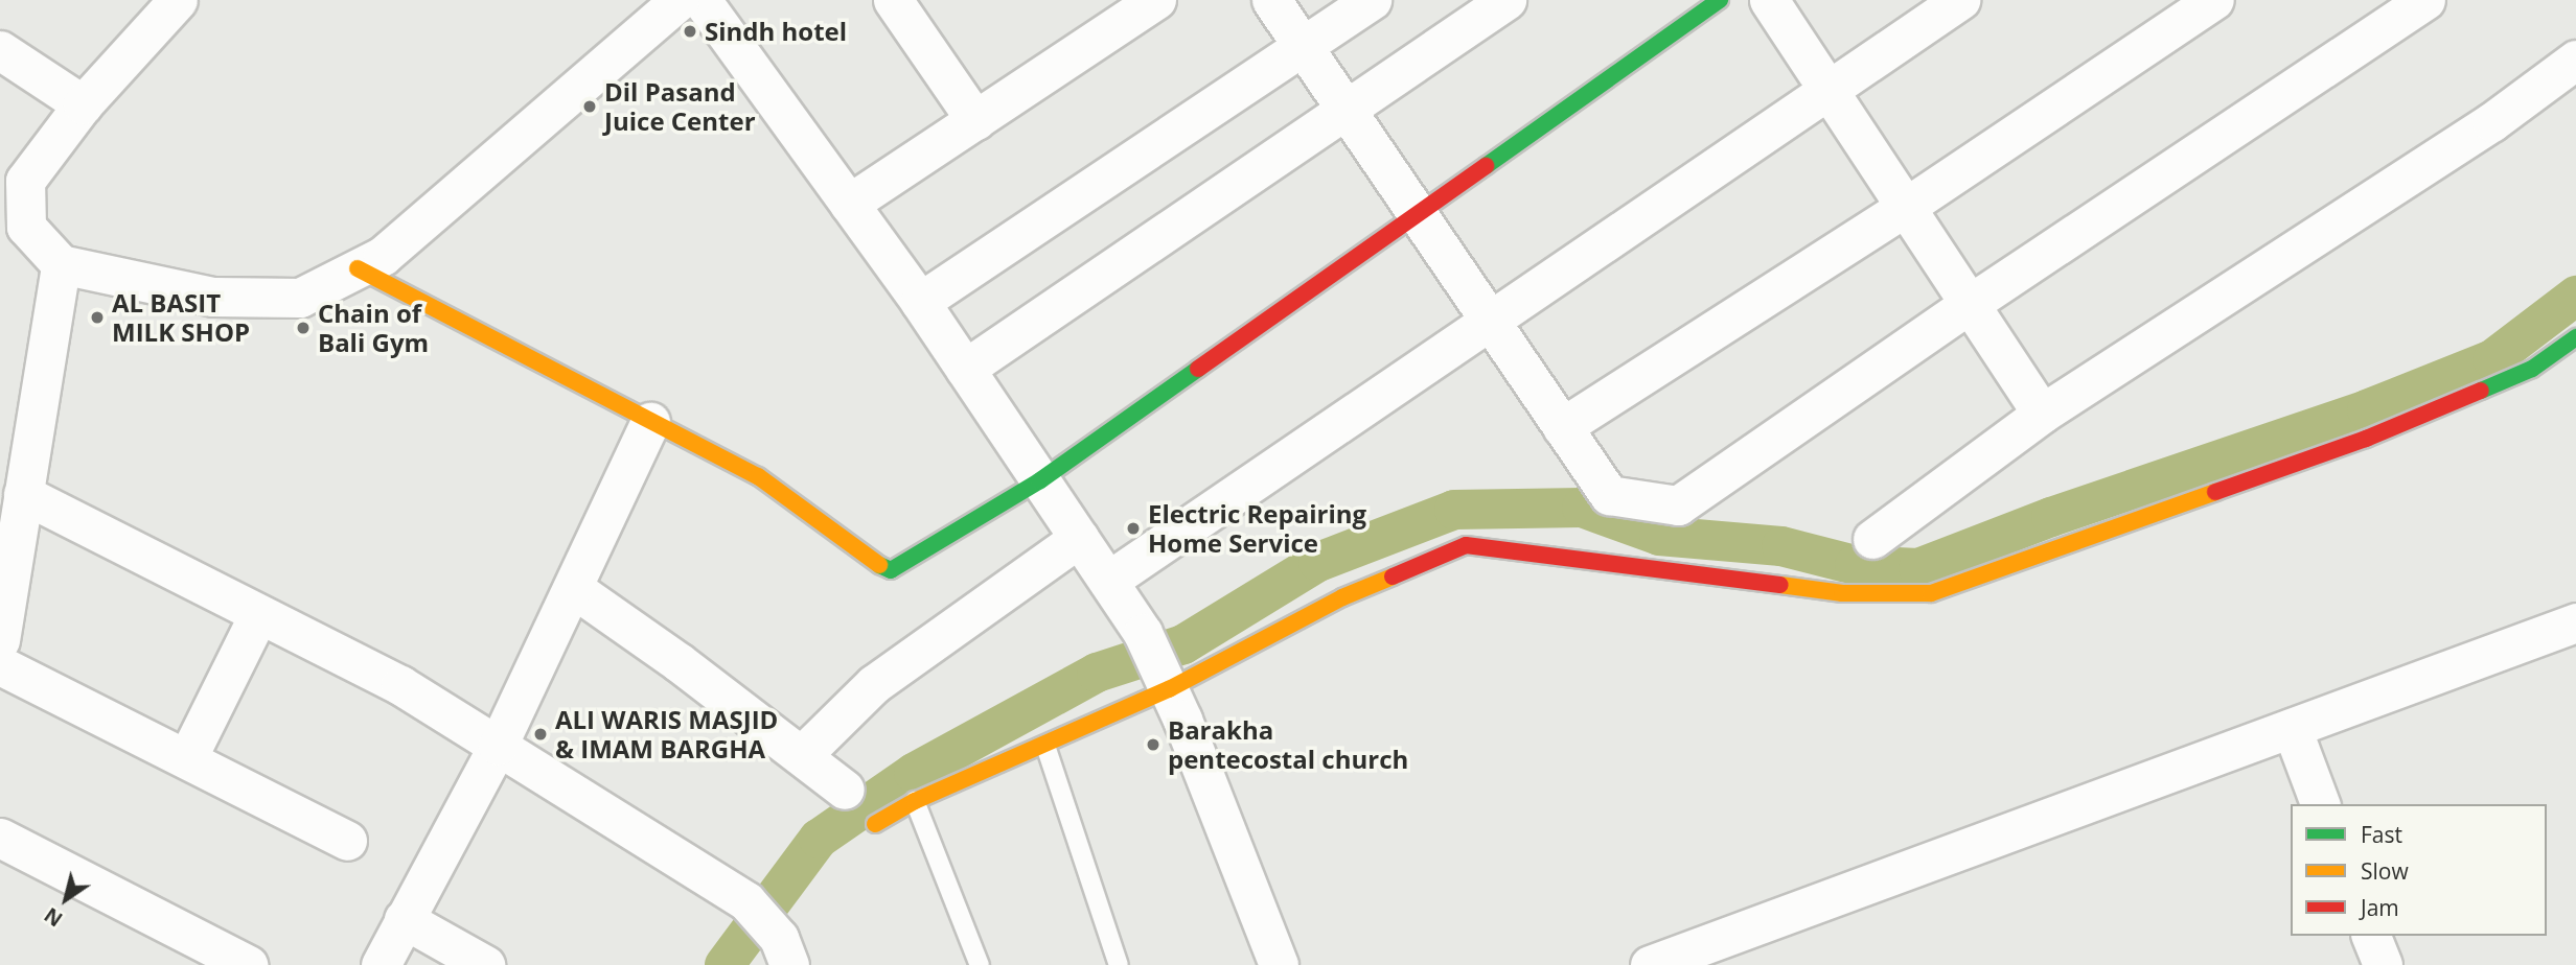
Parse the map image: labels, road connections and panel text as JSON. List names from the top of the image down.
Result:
{
  "places": [
    "Sindh hotel",
    "Dil Pasand Juice Center",
    "AL BASIT MILK SHOP",
    "Chain of Bali Gym",
    "Electric Repairing Home Service",
    "ALI WARIS MASJID & IMAM BARGHA",
    "Barakha pentecostal church"
  ],
  "legend": ["Fast", "Slow", "Jam"],
  "north": "bottom left"
}
